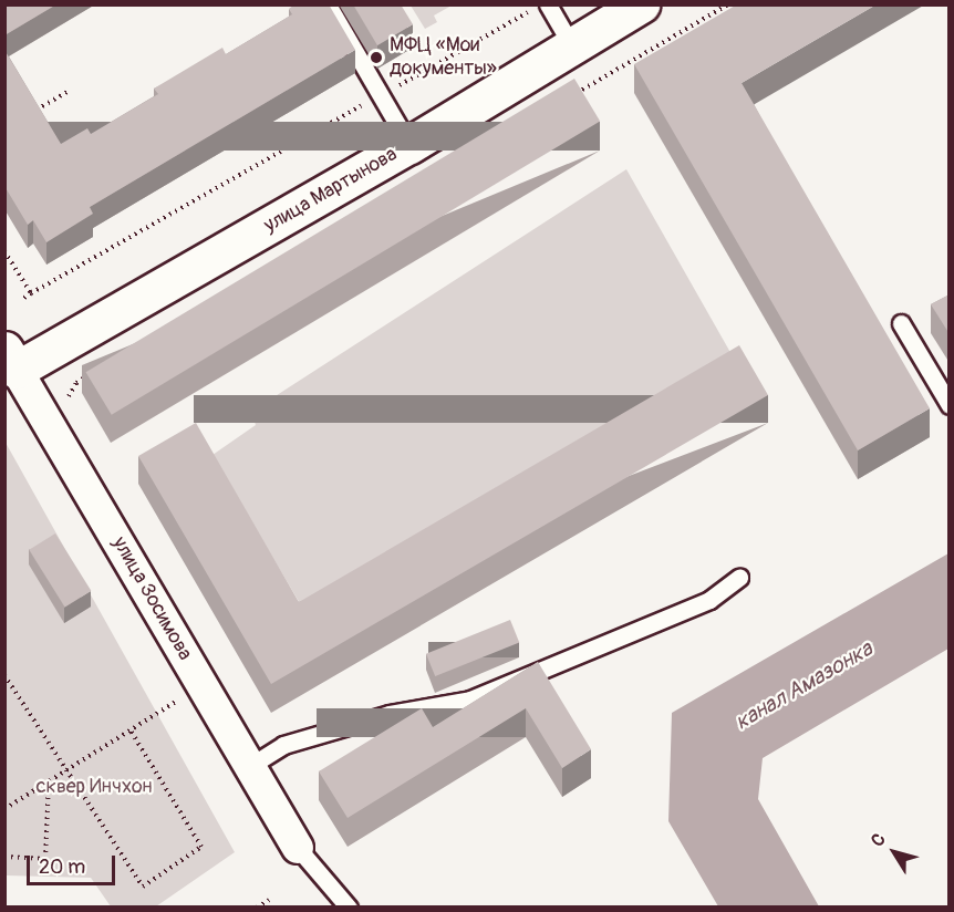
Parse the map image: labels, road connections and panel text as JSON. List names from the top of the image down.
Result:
{
  "streets": {
    "main road": ["улица Мартынова"],
    "street": ["улица Зосимова"]
  },
  "crossings": [
    ["улица Мартынова", "улица Зосимова"]
  ],
  "water": ["канал Амазонка"],
  "parks": ["сквер Инчхон"],
  "places": ["МФЦ «Мои документы»"],
  "scale_bar": "20 m",
  "north": "top left"
}
